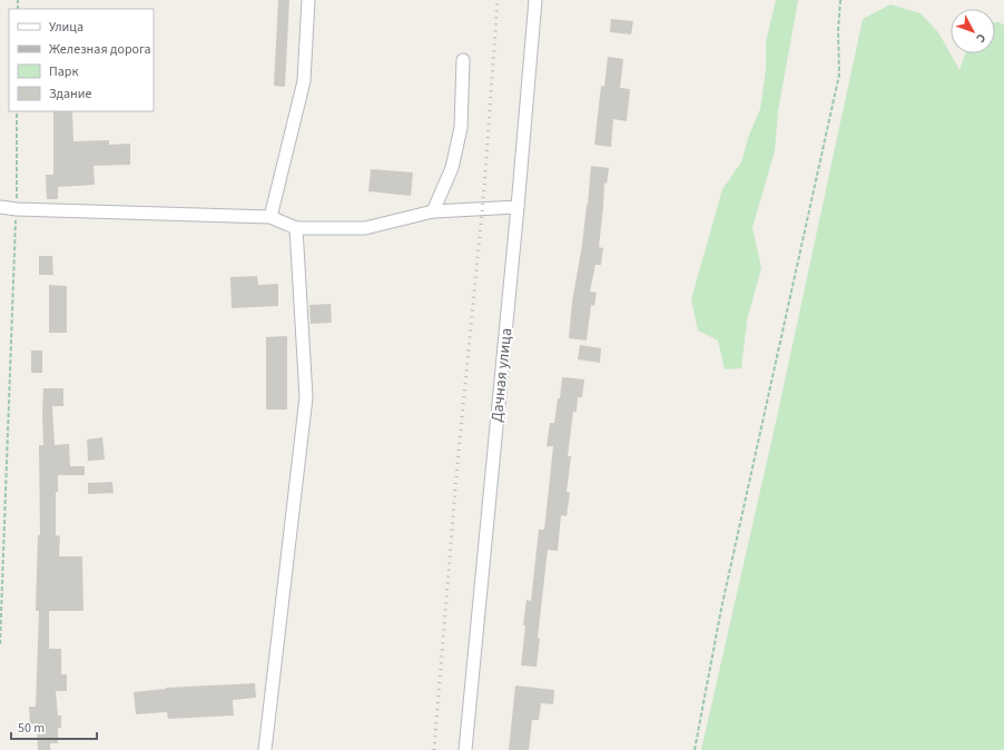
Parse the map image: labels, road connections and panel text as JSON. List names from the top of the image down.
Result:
{
  "streets": {
    "street": ["Дачная улица"]
  },
  "legend": [
    "Улица",
    "Железная дорога",
    "Парк",
    "Здание"
  ],
  "scale_bar": "50 m",
  "north": "bottom right"
}
